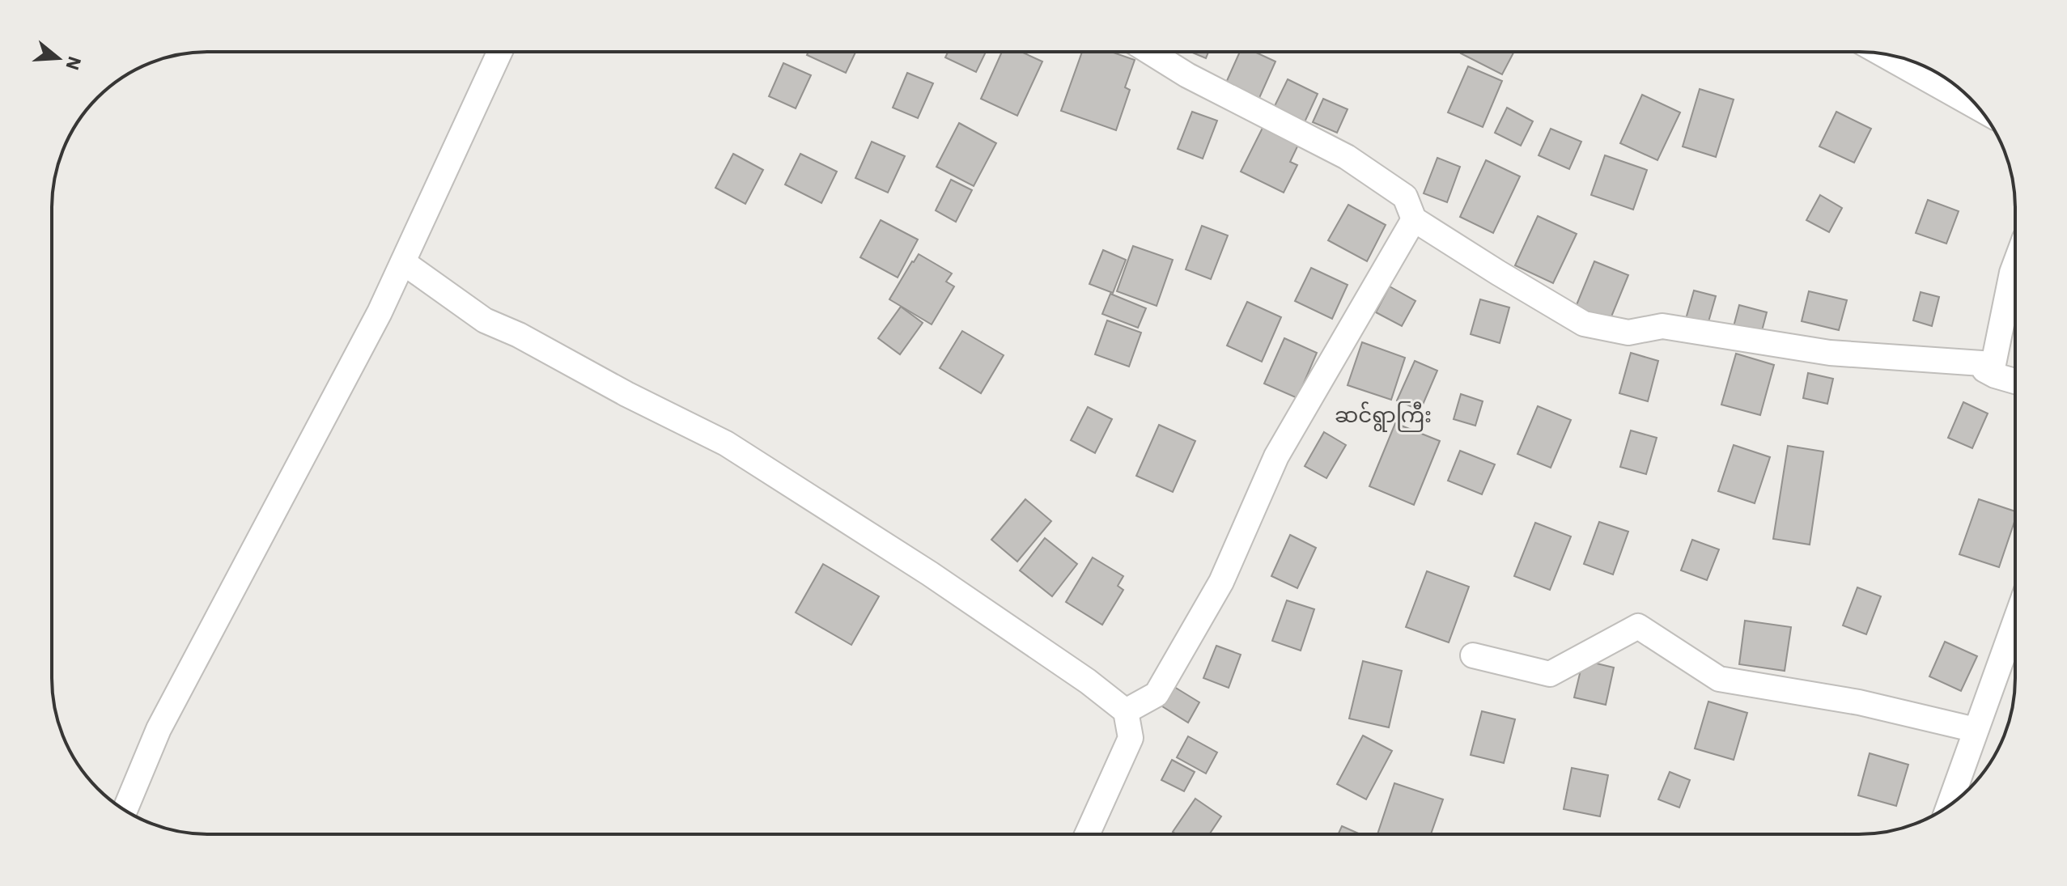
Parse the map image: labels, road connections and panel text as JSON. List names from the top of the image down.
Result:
{
  "districts": ["ဆင်ရွာကြီး"],
  "north": "right"
}
